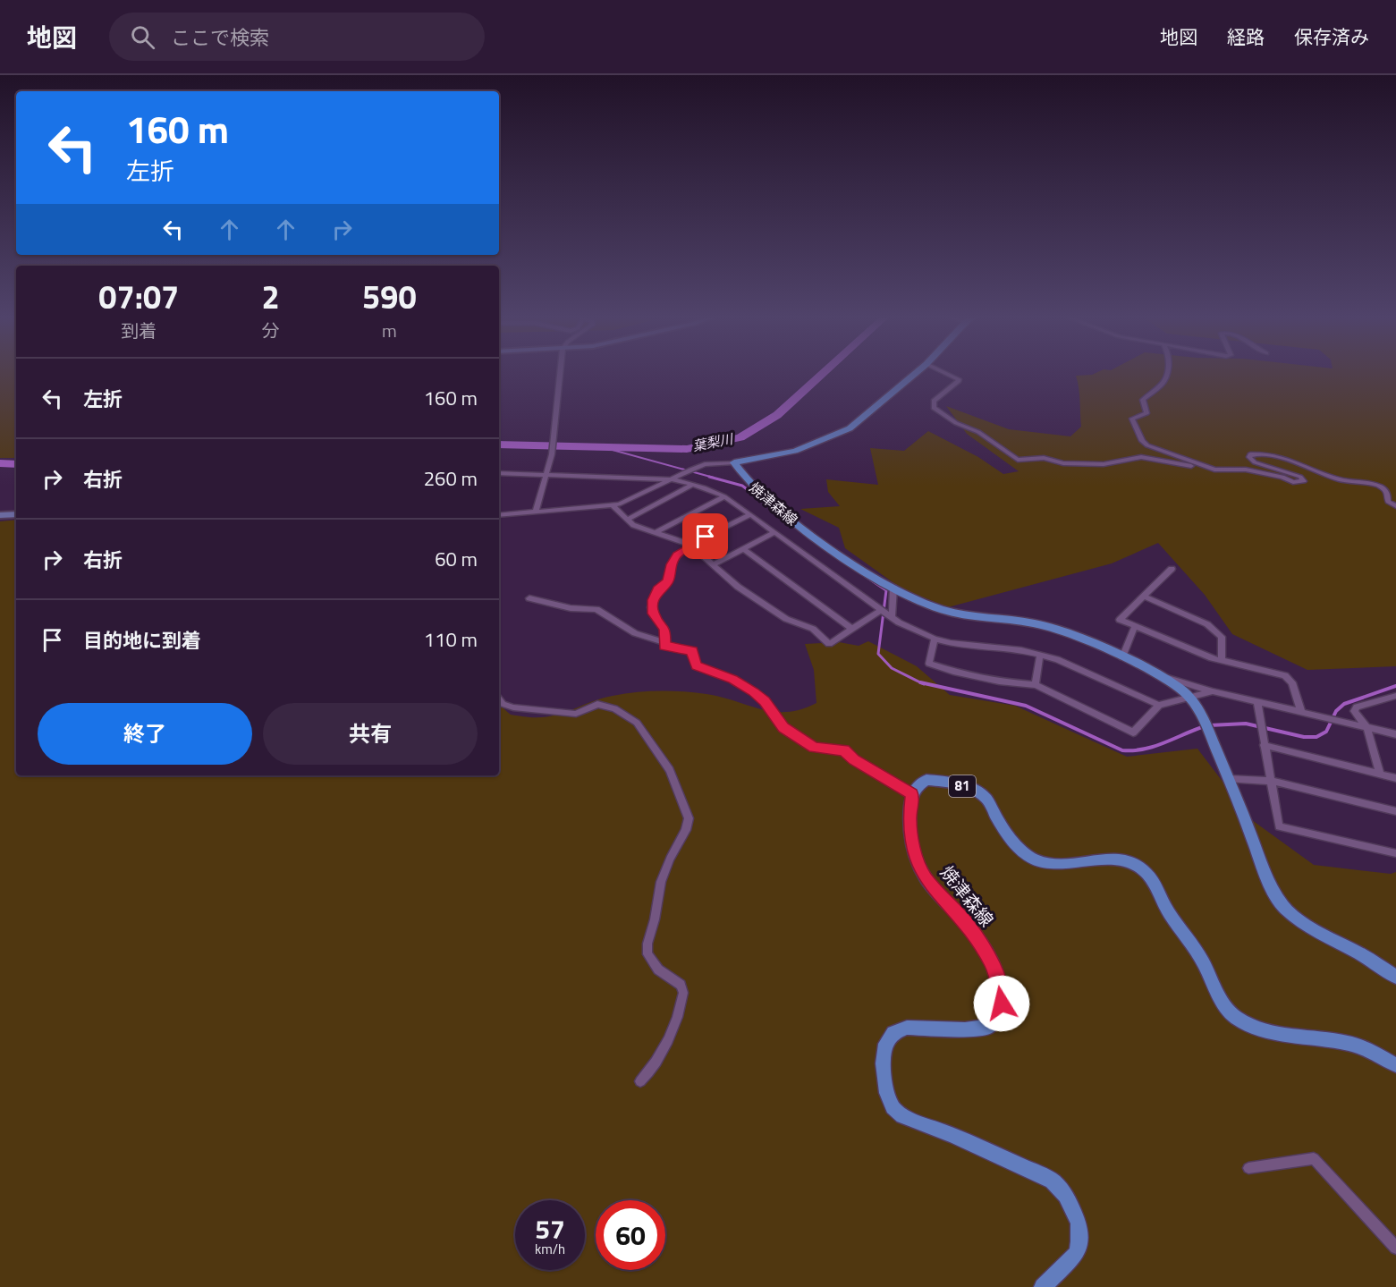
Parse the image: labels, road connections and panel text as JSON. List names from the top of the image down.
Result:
{
  "streets": {
    "main road": ["焼津森線", "81"]
  },
  "crossings": [
    ["焼津森線", "81"]
  ],
  "water": ["葉梨川"],
  "page": {
    "header": "地図",
    "search": "ここで検索",
    "nav": ["地図", "経路", "保存済み"],
    "turn": ["160 m", "左折"],
    "eta": [
      "07:07",
      "到着",
      "2",
      "分",
      "590",
      "m"
    ],
    "list": [
      {
        "name": "左折",
        "value": "160 m"
      },
      {
        "name": "右折",
        "value": "260 m"
      },
      {
        "name": "右折",
        "value": "60 m"
      },
      {
        "name": "目的地に到着",
        "value": "110 m"
      }
    ],
    "buttons": ["終了", "共有"],
    "speed": "57 km/h",
    "limit": "60"
  }
}
